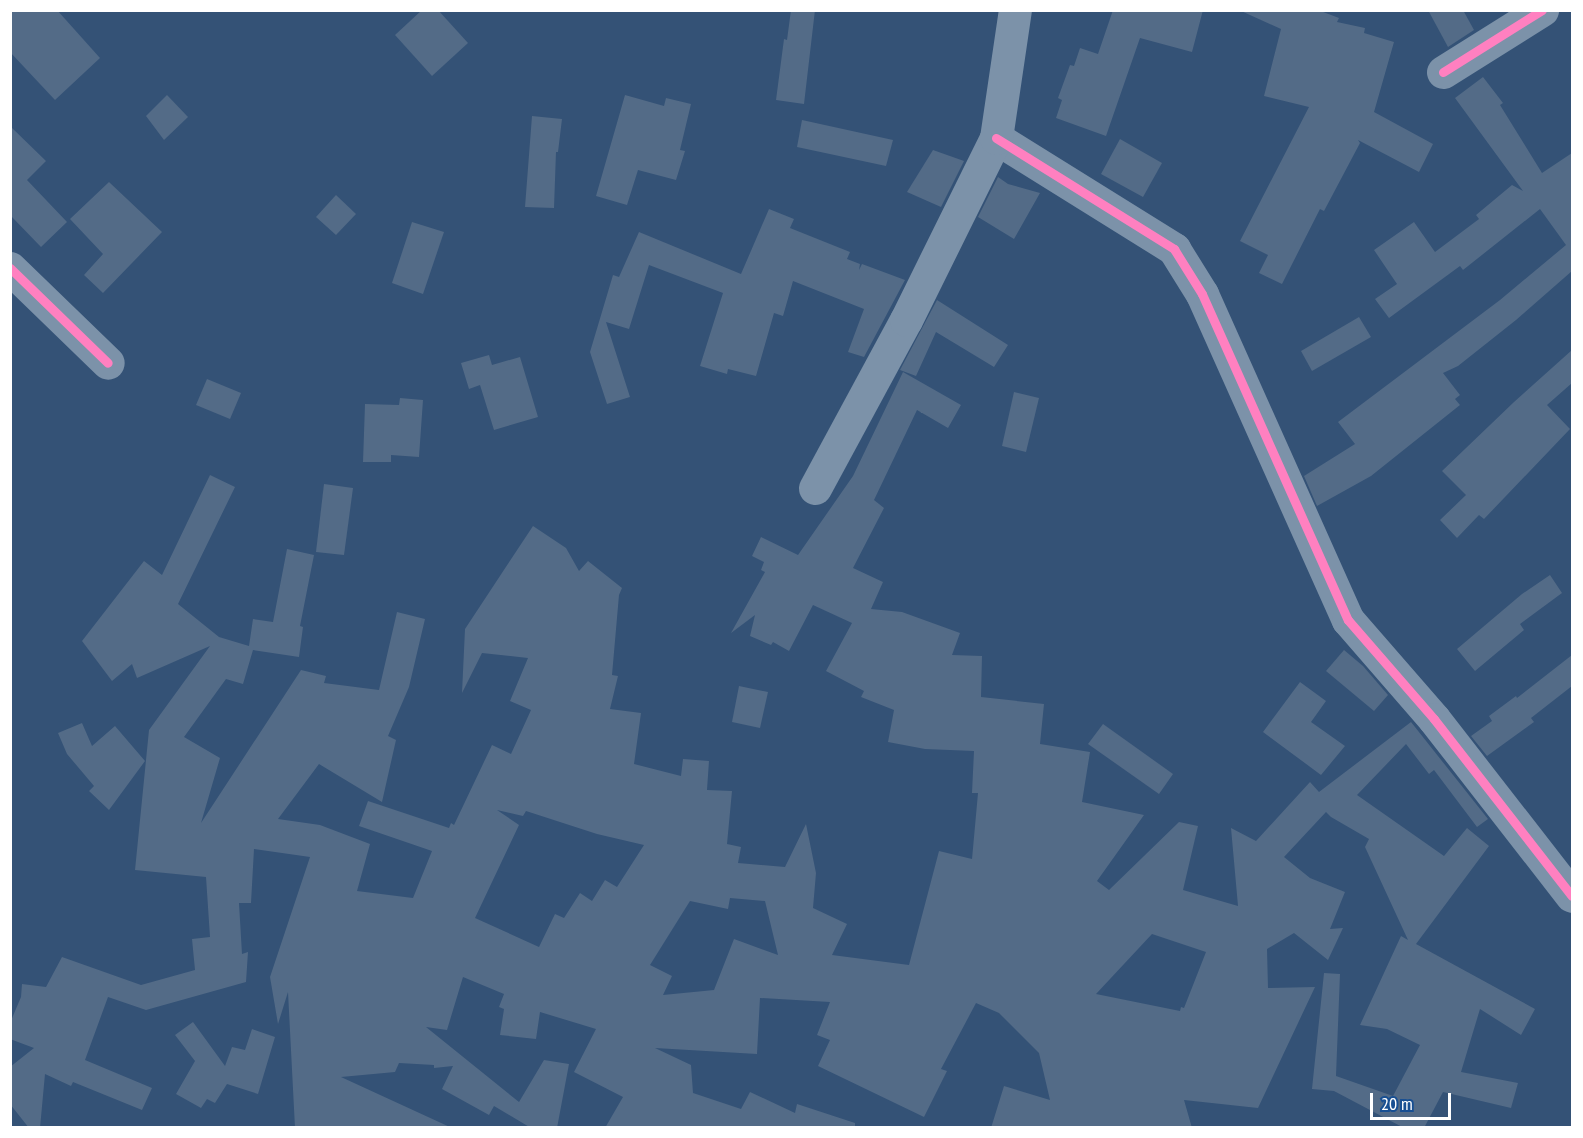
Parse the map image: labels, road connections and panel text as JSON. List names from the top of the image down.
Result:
{
  "scale_bar": "20 m"
}
